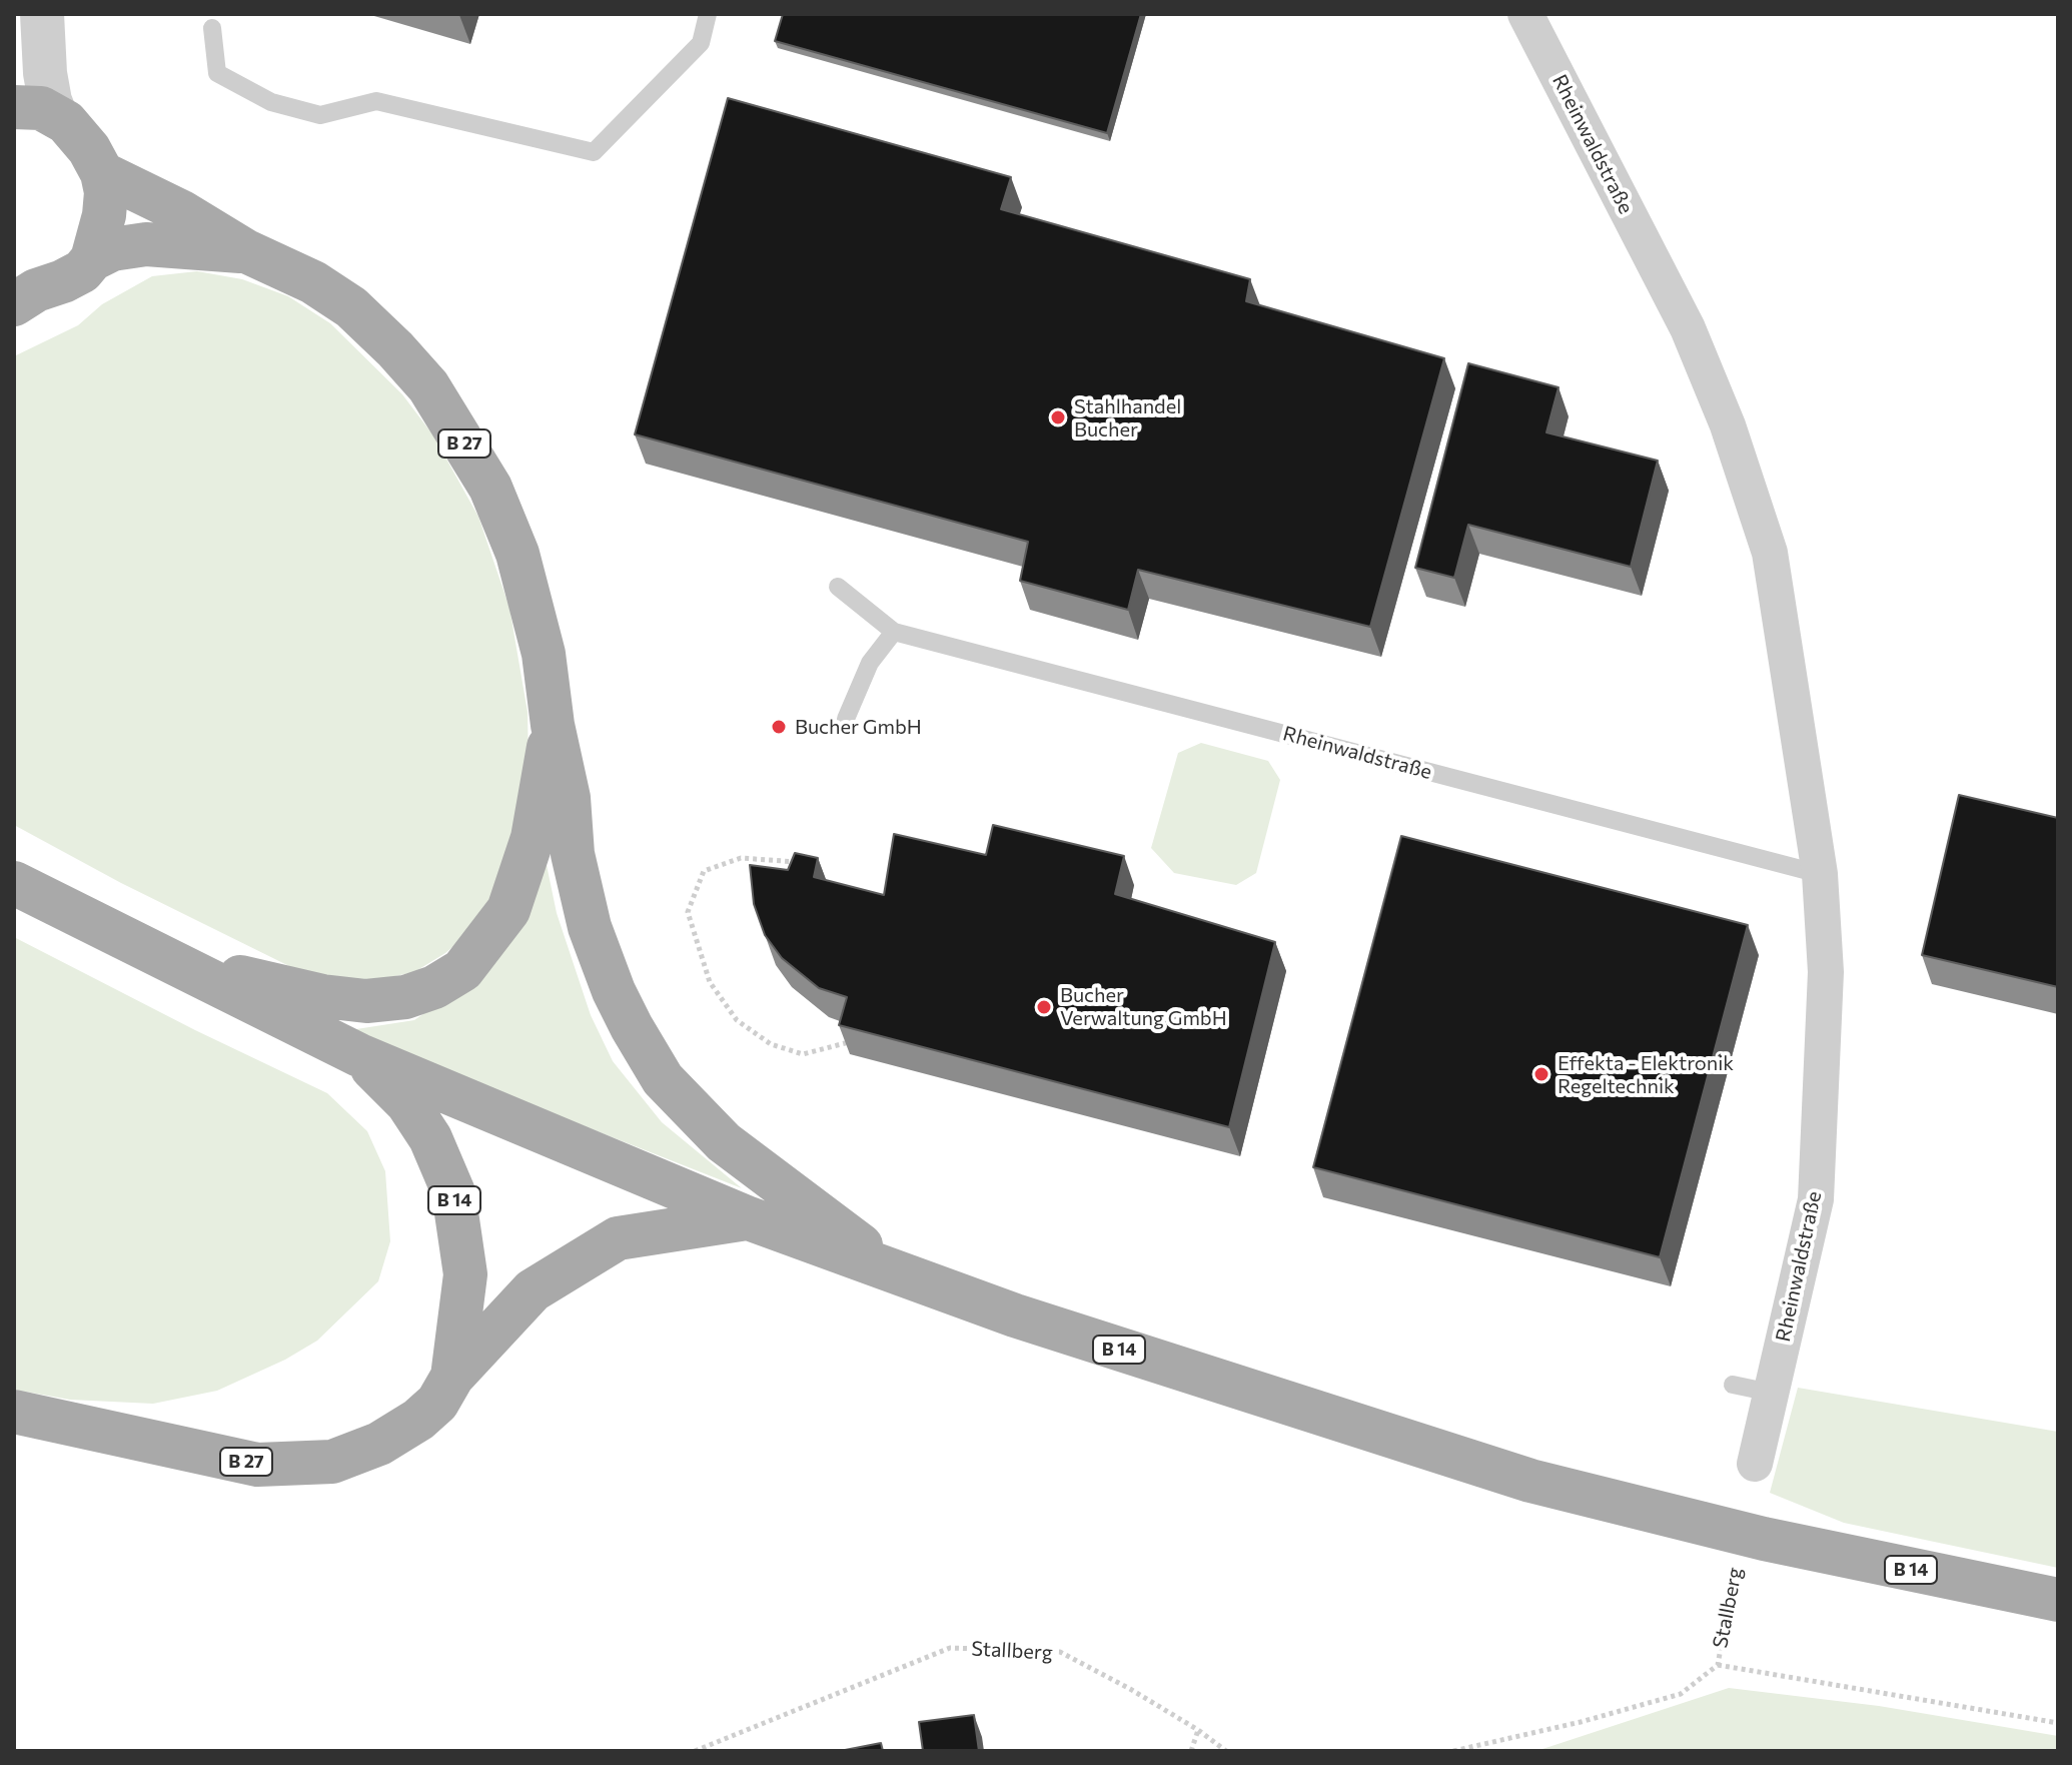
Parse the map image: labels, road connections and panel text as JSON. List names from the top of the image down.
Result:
{
  "streets": {
    "main road": ["B 27", "B 14"],
    "street": ["Rheinwaldstraße"],
    "path": ["Stallberg"]
  },
  "crossings": [
    ["B 27", "B 14"],
    ["B 14", "Stallberg"]
  ],
  "places": [
    "Stahlhandel Bucher",
    "Bucher GmbH",
    "Bucher Verwaltung GmbH",
    "Effekta - Elektronik Regeltechnik"
  ]
}
